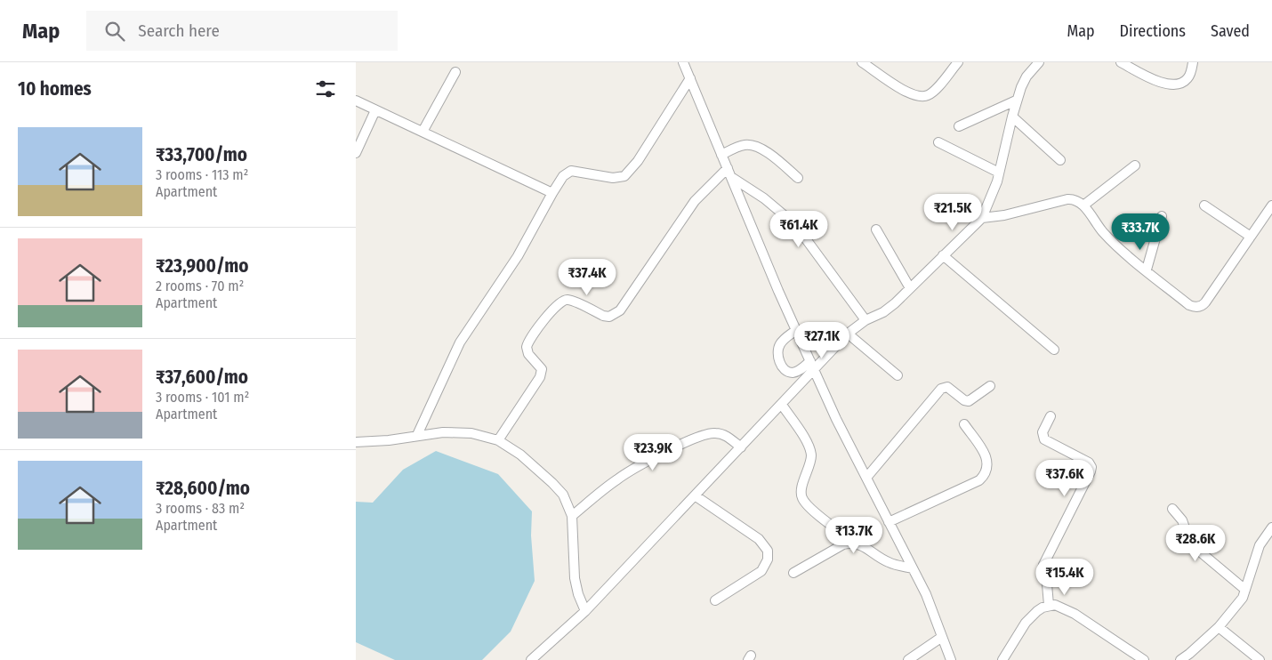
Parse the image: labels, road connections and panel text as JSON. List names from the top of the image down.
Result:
{
  "page": {
    "header": "Map",
    "search": "Search here",
    "nav": ["Map", "Directions", "Saved"],
    "heading": "10 homes",
    "list": [
      {
        "name": "₹33,700/mo",
        "note": "3 rooms · 113 m² · Apartment"
      },
      {
        "name": "₹23,900/mo",
        "note": "2 rooms · 70 m² · Apartment"
      },
      {
        "name": "₹37,600/mo",
        "note": "3 rooms · 101 m² · Apartment"
      },
      {
        "name": "₹28,600/mo",
        "note": "3 rooms · 83 m² · Apartment"
      }
    ],
    "price": [
      "₹21.5K",
      "₹61.4K",
      "₹33.7K",
      "₹37.4K",
      "₹27.1K",
      "₹23.9K",
      "₹37.6K",
      "₹13.7K",
      "₹28.6K",
      "₹15.4K"
    ]
  }
}
